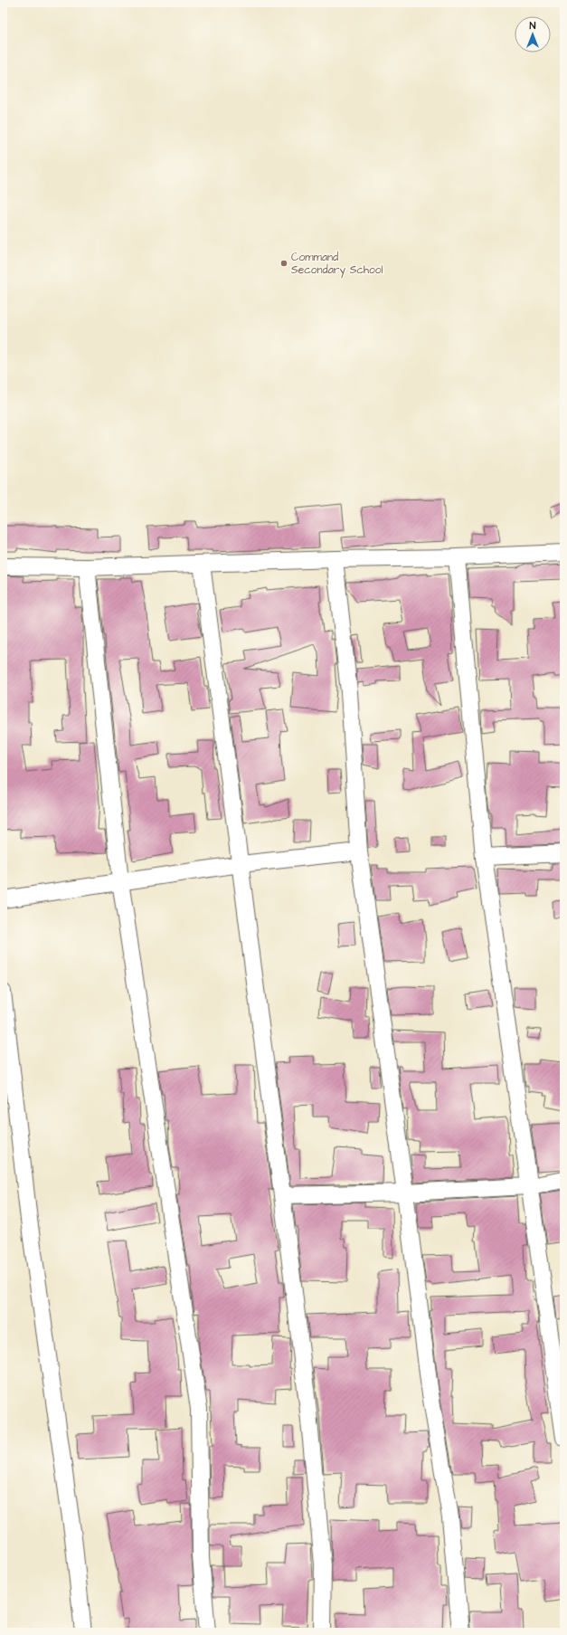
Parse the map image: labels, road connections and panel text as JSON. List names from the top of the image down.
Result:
{
  "places": ["Command Secondary School"],
  "north": "top"
}
